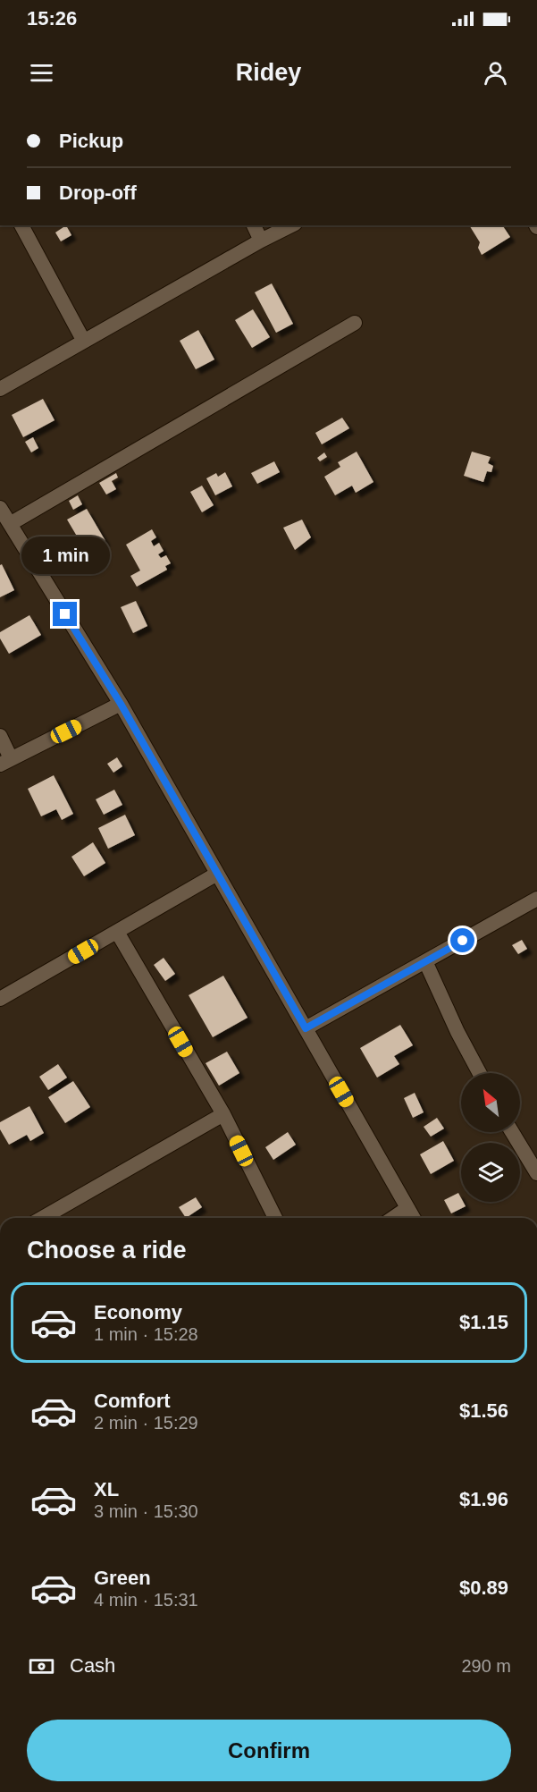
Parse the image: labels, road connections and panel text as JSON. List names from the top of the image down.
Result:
{
  "north": "top left",
  "page": {
    "status": "15:26",
    "header": "Ridey",
    "banner": ["Pickup", "Drop-off"],
    "bubble": "1 min",
    "heading": "Choose a ride",
    "list": [
      {
        "name": "Economy",
        "note": "1 min · 15:28",
        "value": "$1.15"
      },
      {
        "name": "Comfort",
        "note": "2 min · 15:29",
        "value": "$1.56"
      },
      {
        "name": "XL",
        "note": "3 min · 15:30",
        "value": "$1.96"
      },
      {
        "name": "Green",
        "note": "4 min · 15:31",
        "value": "$0.89"
      }
    ],
    "pay": ["Cash", "290 m"],
    "buttons": "Confirm"
  }
}
